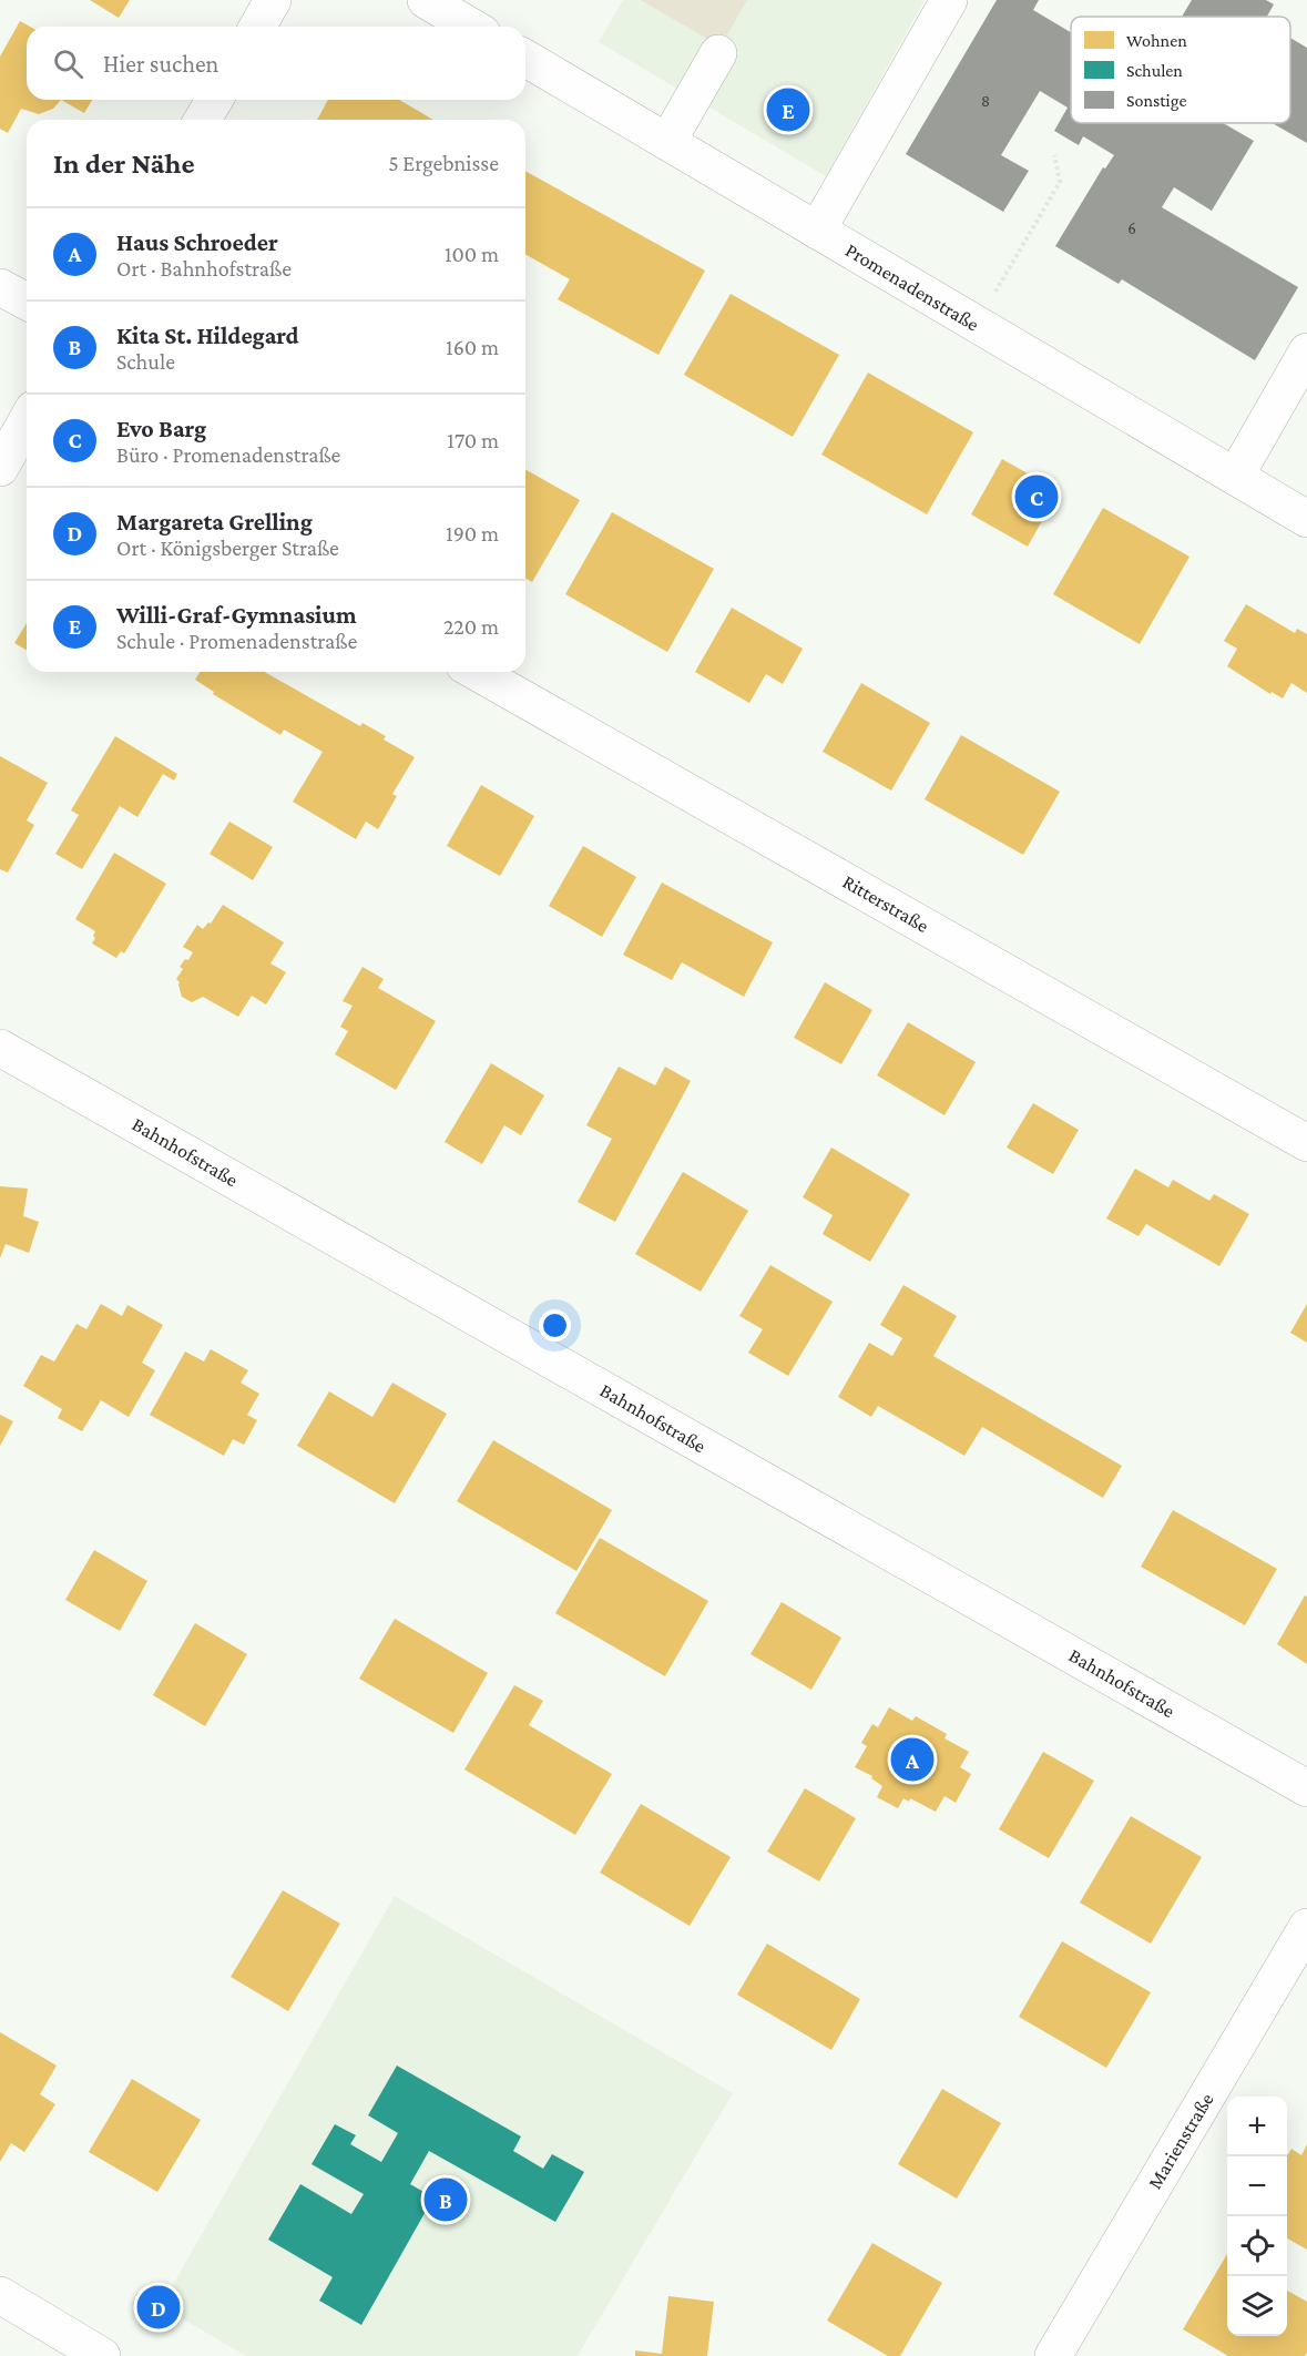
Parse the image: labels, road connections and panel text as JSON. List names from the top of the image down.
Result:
{
  "streets": {
    "street": [
      "Promenadenstraße",
      "Ritterstraße",
      "Bahnhofstraße",
      "Marienstraße"
    ]
  },
  "house_numbers": ["8", "6"],
  "legend": ["Wohnen", "Schulen", "Sonstige"],
  "page": {
    "search": "Hier suchen",
    "pins": [
      "E",
      "C",
      "A",
      "B",
      "D"
    ],
    "heading": ["In der Nähe", "5 Ergebnisse"],
    "list": [
      {
        "mark": "A",
        "name": "Haus Schroeder",
        "note": "Ort · Bahnhofstraße",
        "value": "100 m"
      },
      {
        "mark": "B",
        "name": "Kita St. Hildegard",
        "note": "Schule",
        "value": "160 m"
      },
      {
        "mark": "C",
        "name": "Evo Barg",
        "note": "Büro · Promenadenstraße",
        "value": "170 m"
      },
      {
        "mark": "D",
        "name": "Margareta Grelling",
        "note": "Ort · Königsberger Straße",
        "value": "190 m"
      },
      {
        "mark": "E",
        "name": "Willi-Graf-Gymnasium",
        "note": "Schule · Promenadenstraße",
        "value": "220 m"
      }
    ],
    "map_buttons": ["+", "−"]
  }
}
